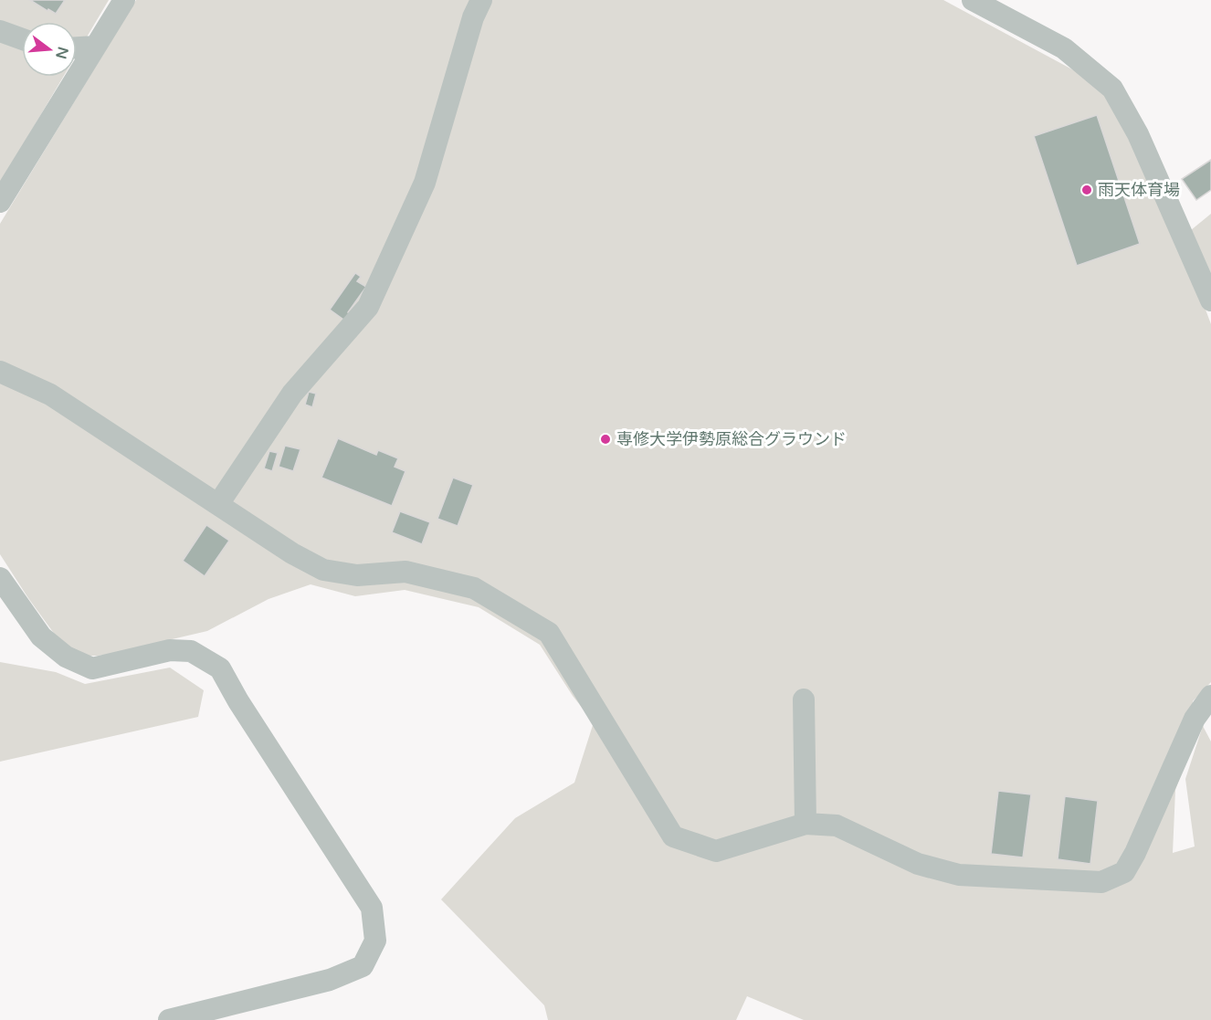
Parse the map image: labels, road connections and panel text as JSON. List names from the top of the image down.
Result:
{
  "places": ["雨天体育場", "専修大学伊勢原総合グラウンド"],
  "north": "right"
}
